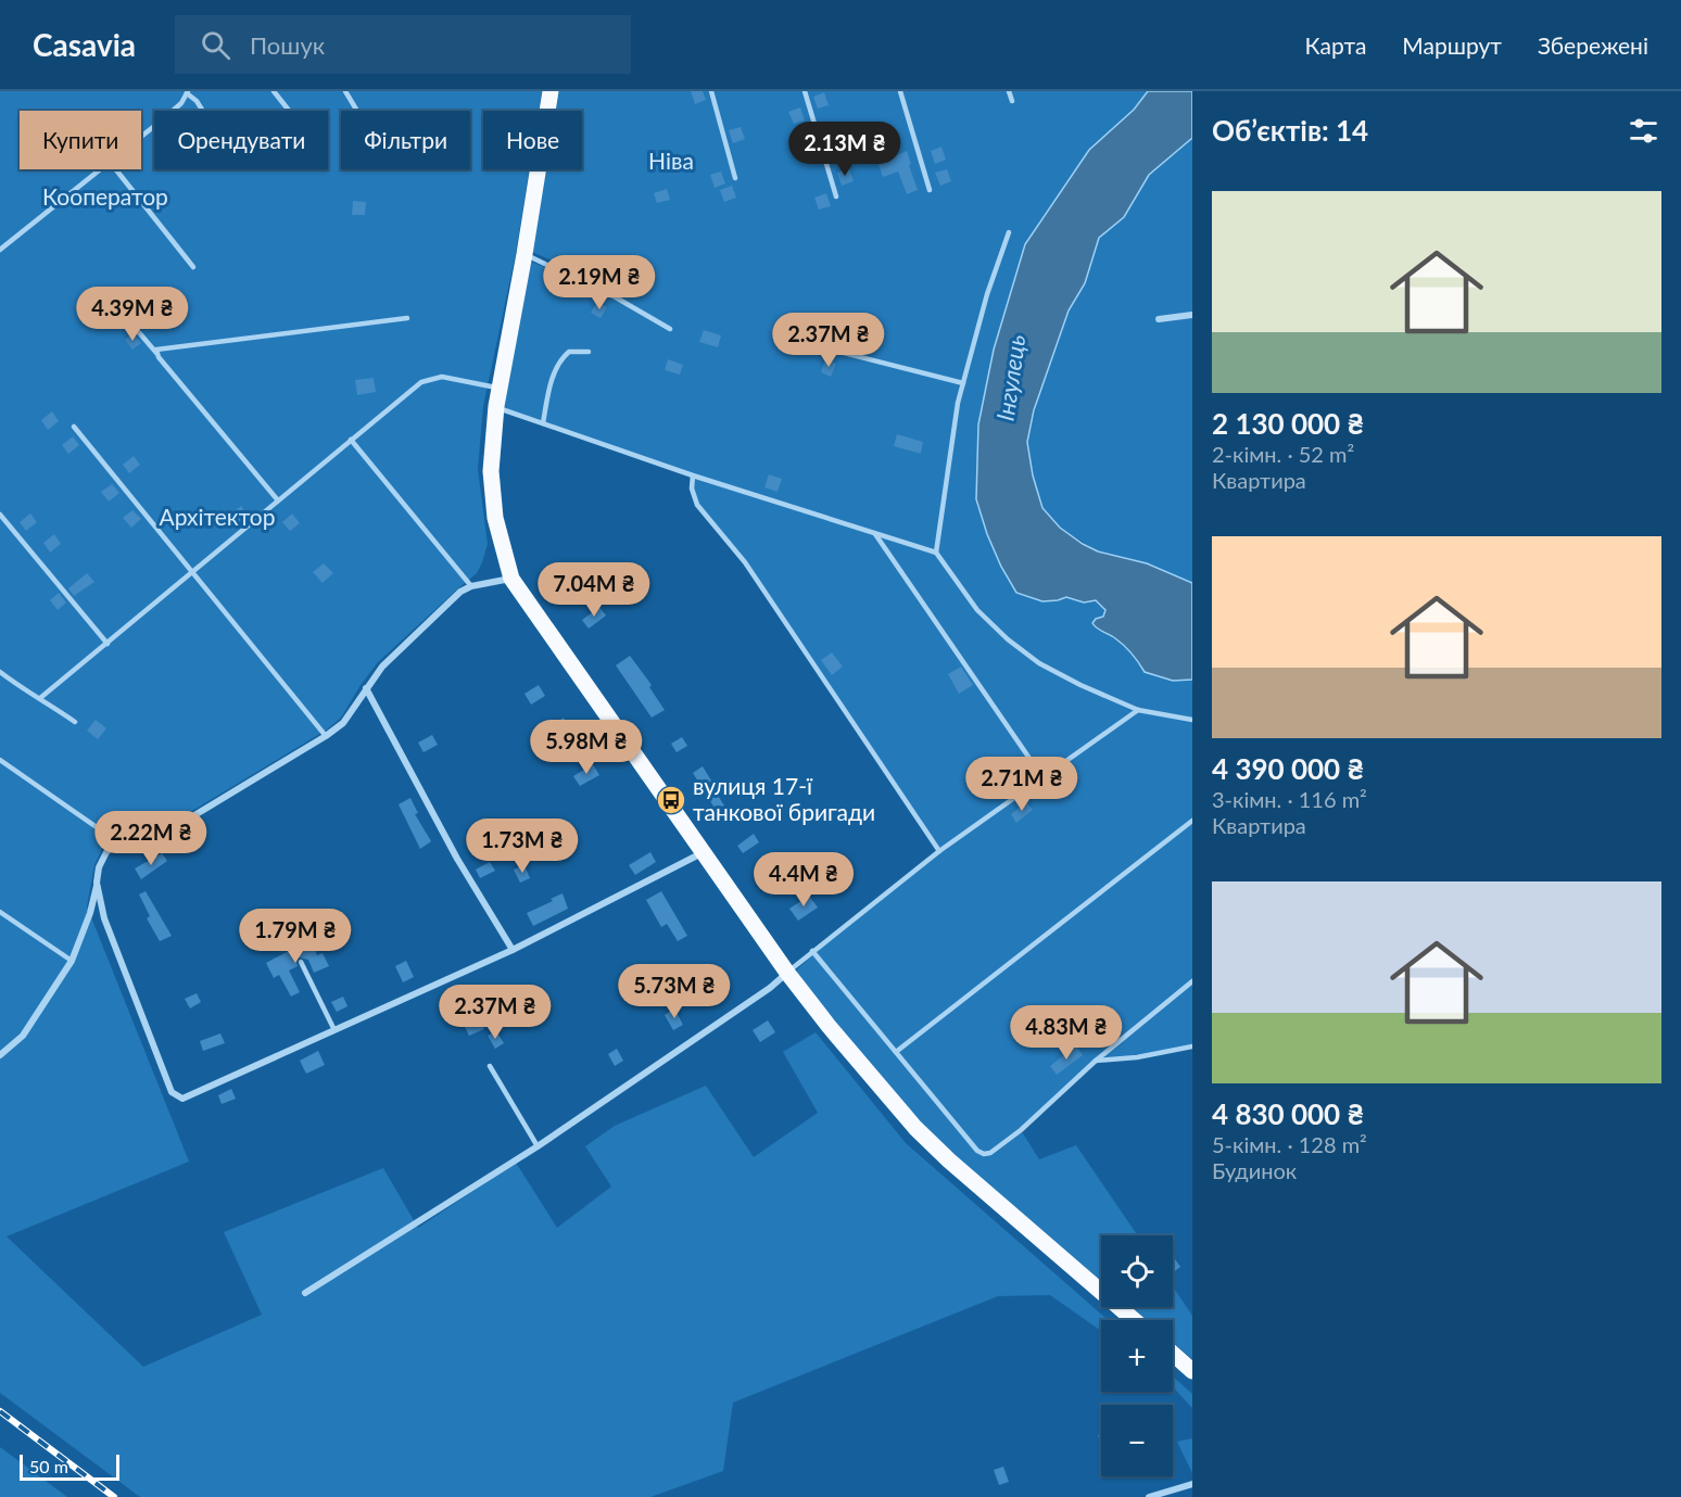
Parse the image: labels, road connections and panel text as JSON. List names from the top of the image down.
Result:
{
  "water": ["Інгулець"],
  "parks": ["Ніва", "Кооператор", "Архітектор"],
  "places": {
    "bus stop": ["вулиця 17-ї танкової бригади"]
  },
  "scale_bar": "50 m",
  "page": {
    "header": "Casavia",
    "search": "Пошук",
    "nav": ["Карта", "Маршрут", "Збережені"],
    "heading": "Об’єктів: 14",
    "chip": [
      "Купити",
      "Орендувати",
      "Фільтри",
      "Нове"
    ],
    "price": [
      "2.13M ₴",
      "2.19M ₴",
      "4.39M ₴",
      "2.37M ₴",
      "7.04M ₴",
      "5.98M ₴",
      "2.71M ₴",
      "2.22M ₴",
      "1.73M ₴",
      "4.4M ₴",
      "1.79M ₴",
      "5.73M ₴",
      "2.37M ₴",
      "4.83M ₴"
    ],
    "list": [
      {
        "name": "2 130 000 ₴",
        "note": "2-кімн. · 52 m² · Квартира"
      },
      {
        "name": "4 390 000 ₴",
        "note": "3-кімн. · 116 m² · Квартира"
      },
      {
        "name": "4 830 000 ₴",
        "note": "5-кімн. · 128 m² · Будинок"
      }
    ],
    "map_buttons": ["+", "−"],
    "scale": "50 m"
  }
}
